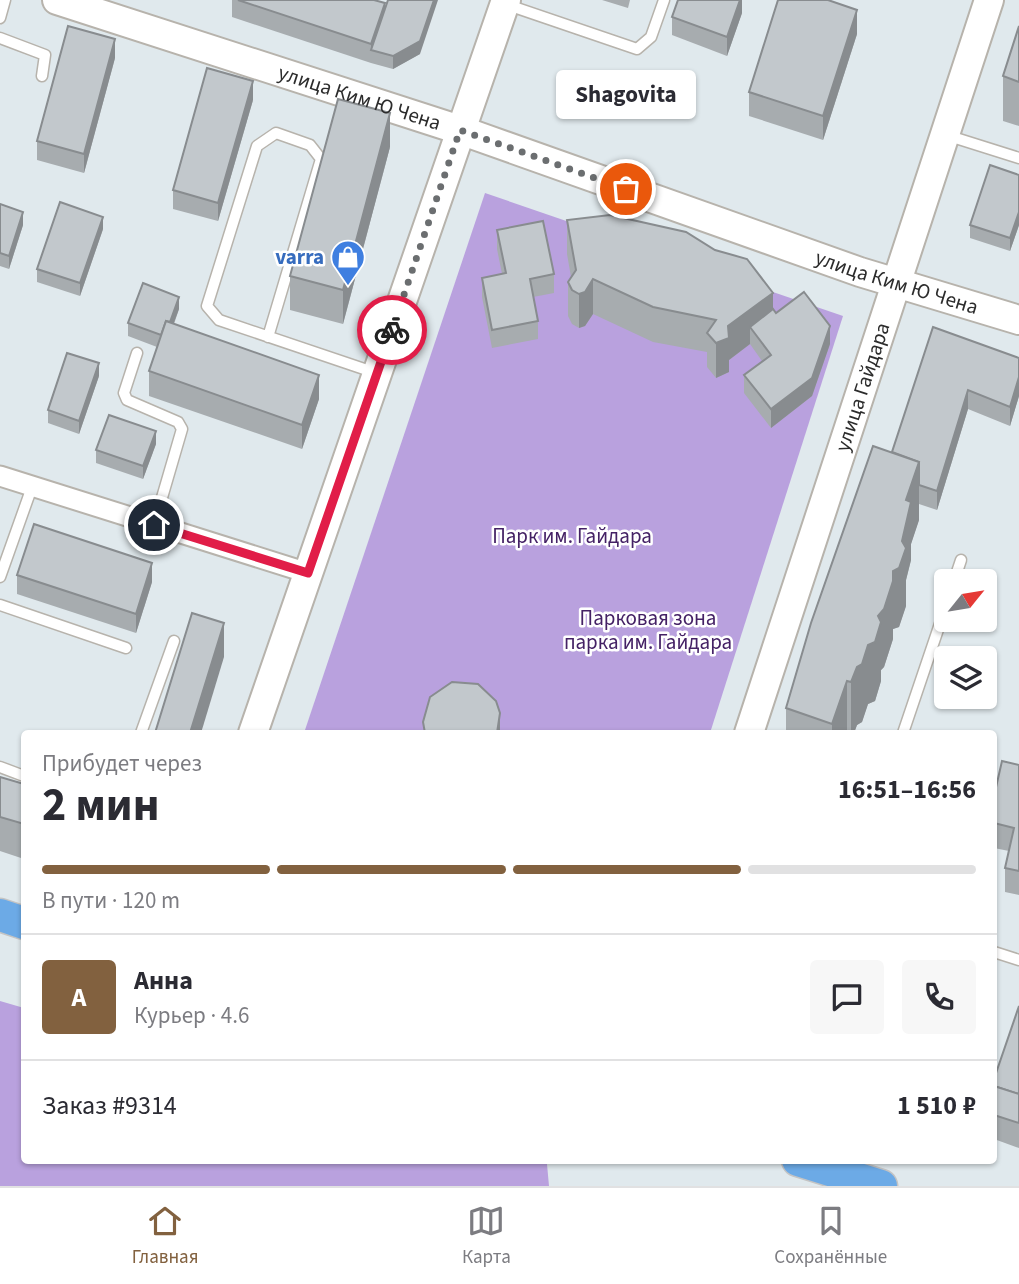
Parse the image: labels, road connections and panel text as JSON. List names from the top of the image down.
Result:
{
  "streets": {
    "street": ["улица Ким Ю Чена", "улица Гайдара"]
  },
  "crossings": [
    ["улица Ким Ю Чена", "улица Гайдара"]
  ],
  "parks": ["Парк им. Гайдара", "Парковая зона парка им. Гайдара"],
  "places": {
    "other": ["Shagovita"],
    "shop": ["varra"]
  },
  "north": "top right",
  "page": {
    "bubble": "Shagovita",
    "heading": ["2 мин", "Прибудет через", "16:51–16:56"],
    "panel": [
      "Анна",
      "Курьер · 4.6",
      "Заказ #9314",
      "1 510 ₽"
    ],
    "bar": "В пути · 120 m",
    "round": "А",
    "tabs": ["Главная", "Карта", "Сохранённые"]
  }
}
